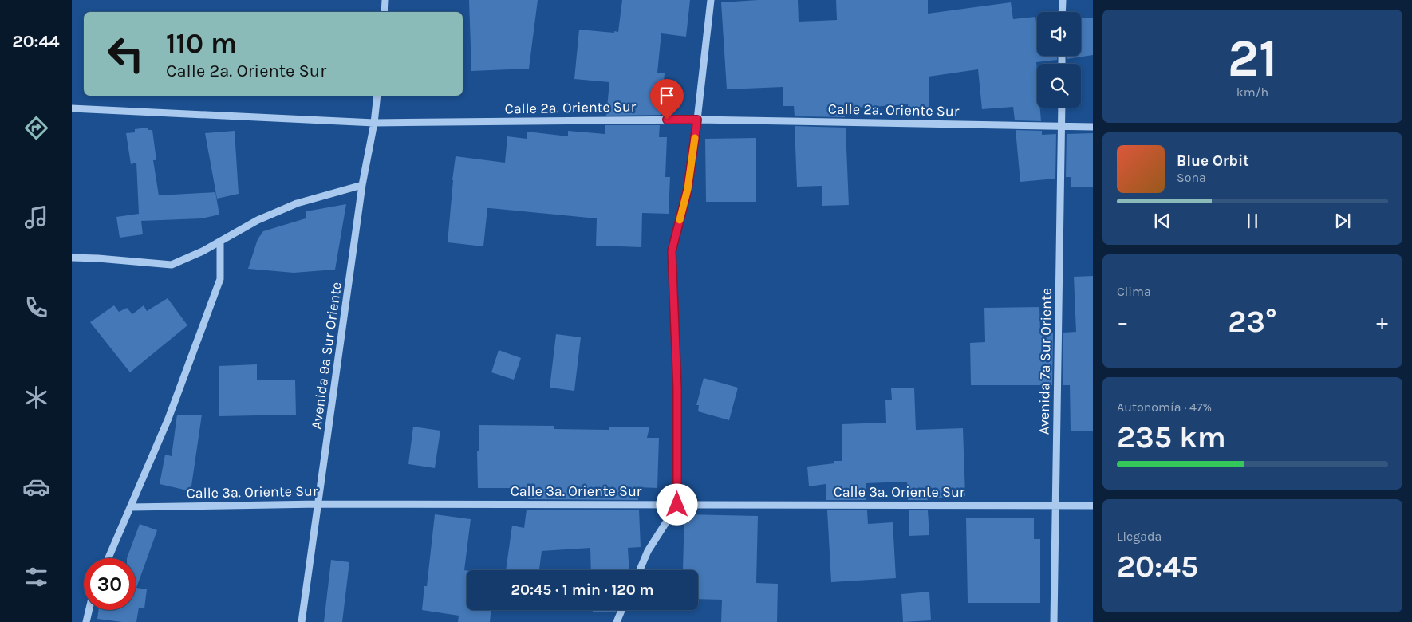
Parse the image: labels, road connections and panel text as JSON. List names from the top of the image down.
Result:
{
  "streets": {
    "street": [
      "Calle 2a. Oriente Sur",
      "Avenida 9a Sur Oriente",
      "Avenida 7a Sur Oriente",
      "Calle 3a. Oriente Sur"
    ]
  },
  "crossings": [
    ["Calle 2a. Oriente Sur", "Avenida 9a Sur Oriente"],
    ["Calle 2a. Oriente Sur", "Avenida 7a Sur Oriente"],
    ["Avenida 9a Sur Oriente", "Calle 3a. Oriente Sur"],
    ["Avenida 7a Sur Oriente", "Calle 3a. Oriente Sur"]
  ],
  "page": {
    "tabs": "20:44",
    "tile": [
      ["21", "km/h"],
      "Clima",
      ["Autonomía · 47%", "235 km"],
      ["Llegada", "20:45"]
    ],
    "turn": ["110 m", "Calle 2a. Oriente Sur"],
    "song": ["Blue Orbit", "Sona"],
    "heat": ["−", "23°", "+"],
    "limit": "30",
    "trip": "20:45 · 1 min · 120 m"
  }
}
